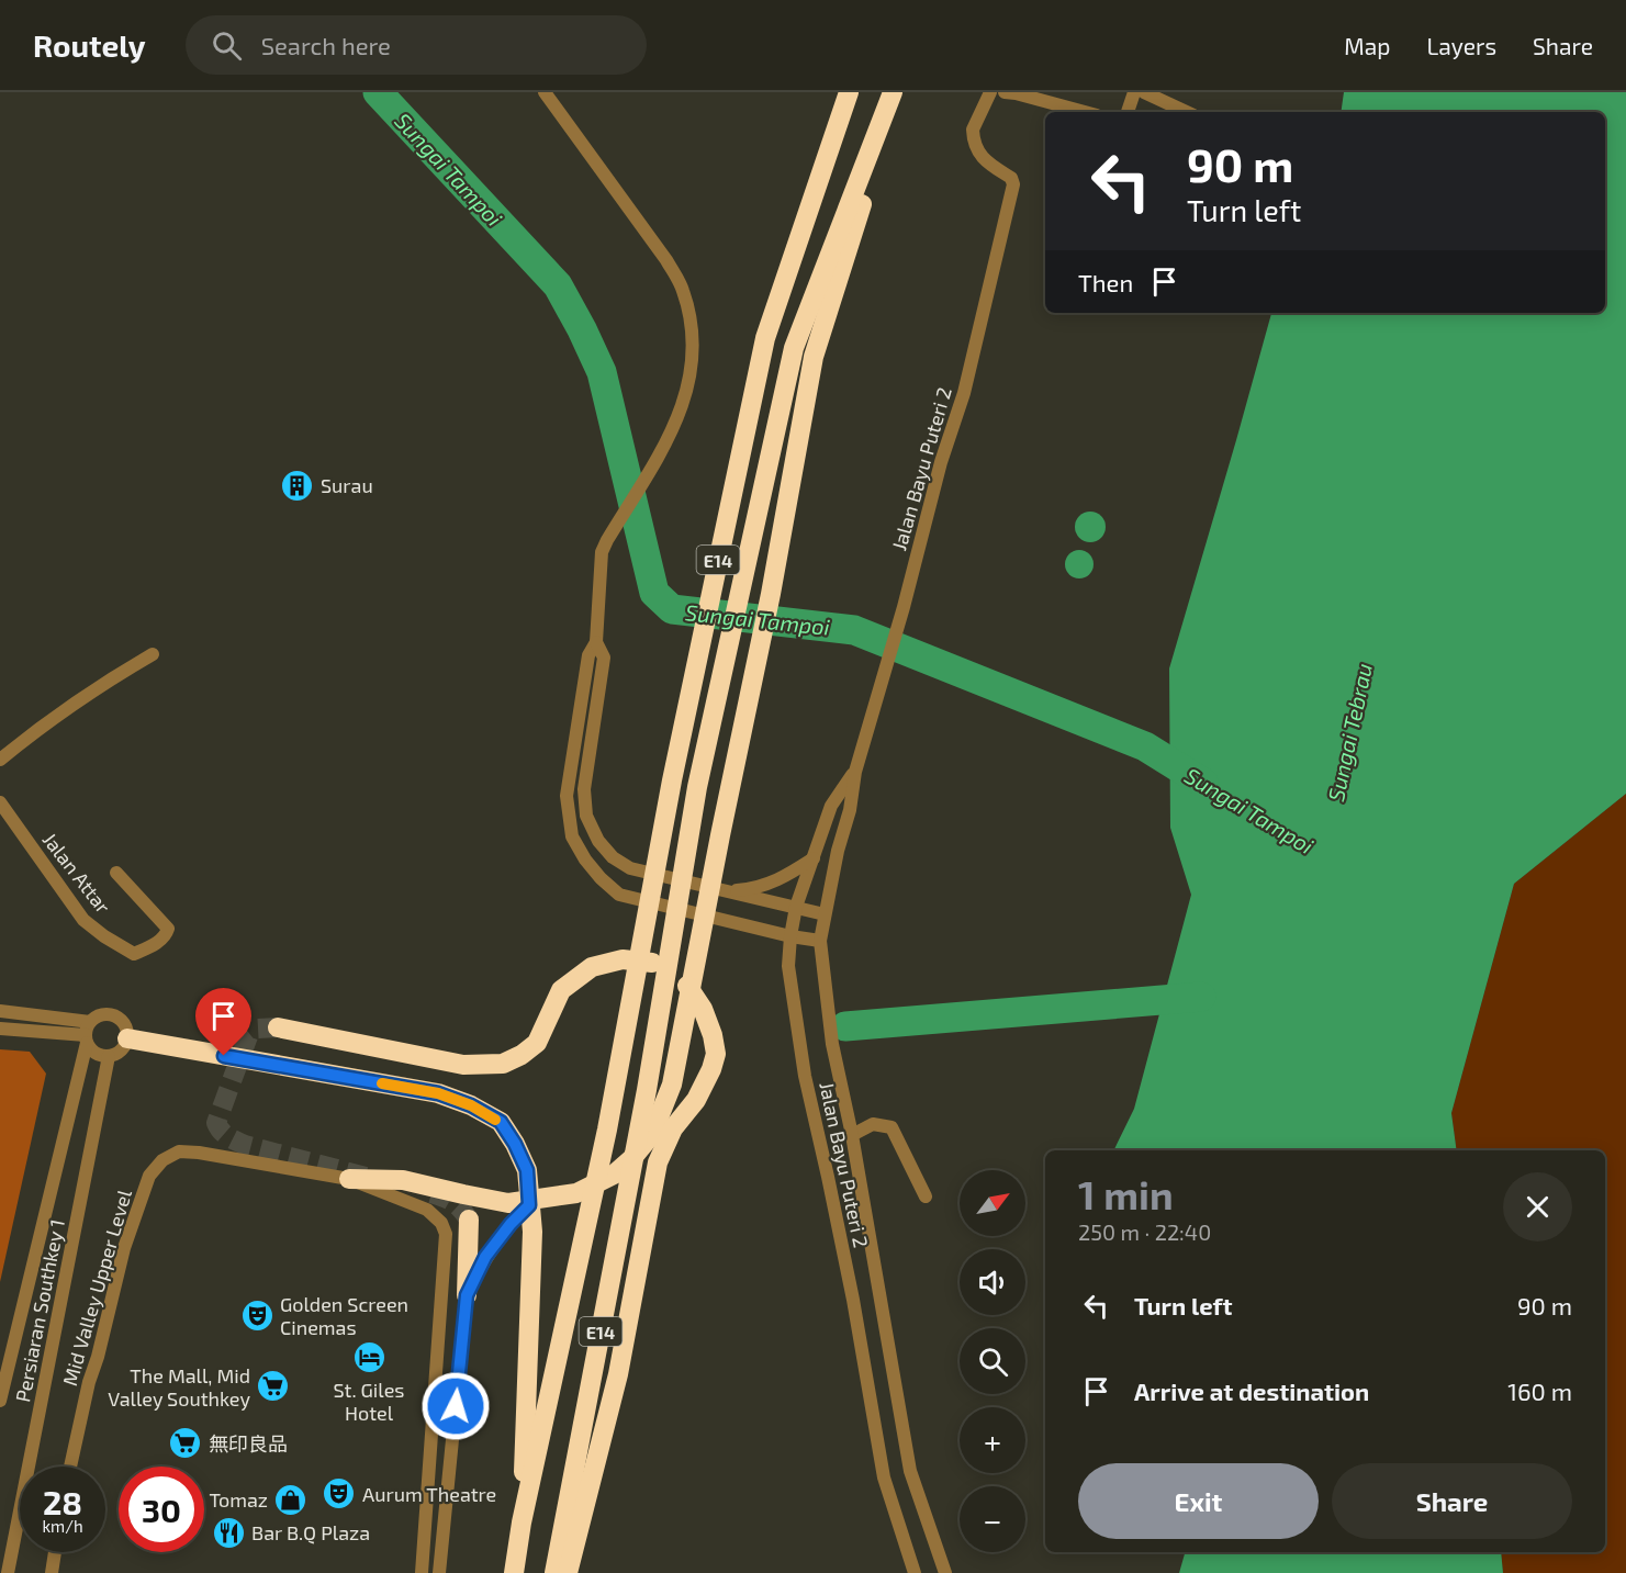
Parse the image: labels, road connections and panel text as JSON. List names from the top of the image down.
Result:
{
  "streets": {
    "highway": ["E14"],
    "street": [
      "Jalan Bayu Puteri 2",
      "Jalan Attar",
      "Mid Valley Upper Level",
      "Persiaran Southkey 1"
    ]
  },
  "water": ["Sungai Tampoi", "Sungai Tebrau"],
  "places": {
    "building": ["Surau"],
    "theatre": ["Golden Screen Cinemas", "Aurum Theatre"],
    "hotel": ["St. Giles Hotel"],
    "supermarket": ["The Mall, Mid Valley Southkey", "無印良品"],
    "shop": ["Tomaz"],
    "restaurant": ["Bar B.Q Plaza"]
  },
  "north": "top right",
  "page": {
    "header": "Routely",
    "search": "Search here",
    "nav": ["Map", "Layers", "Share"],
    "turn": ["90 m", "Turn left"],
    "then": "Then",
    "heading": ["1 min", "250 m · 22:40"],
    "map_buttons": ["+", "−"],
    "list": [
      {
        "name": "Turn left",
        "value": "90 m"
      },
      {
        "name": "Arrive at destination",
        "value": "160 m"
      }
    ],
    "buttons": ["Exit", "Share"],
    "speed": "28 km/h",
    "limit": "30"
  }
}
